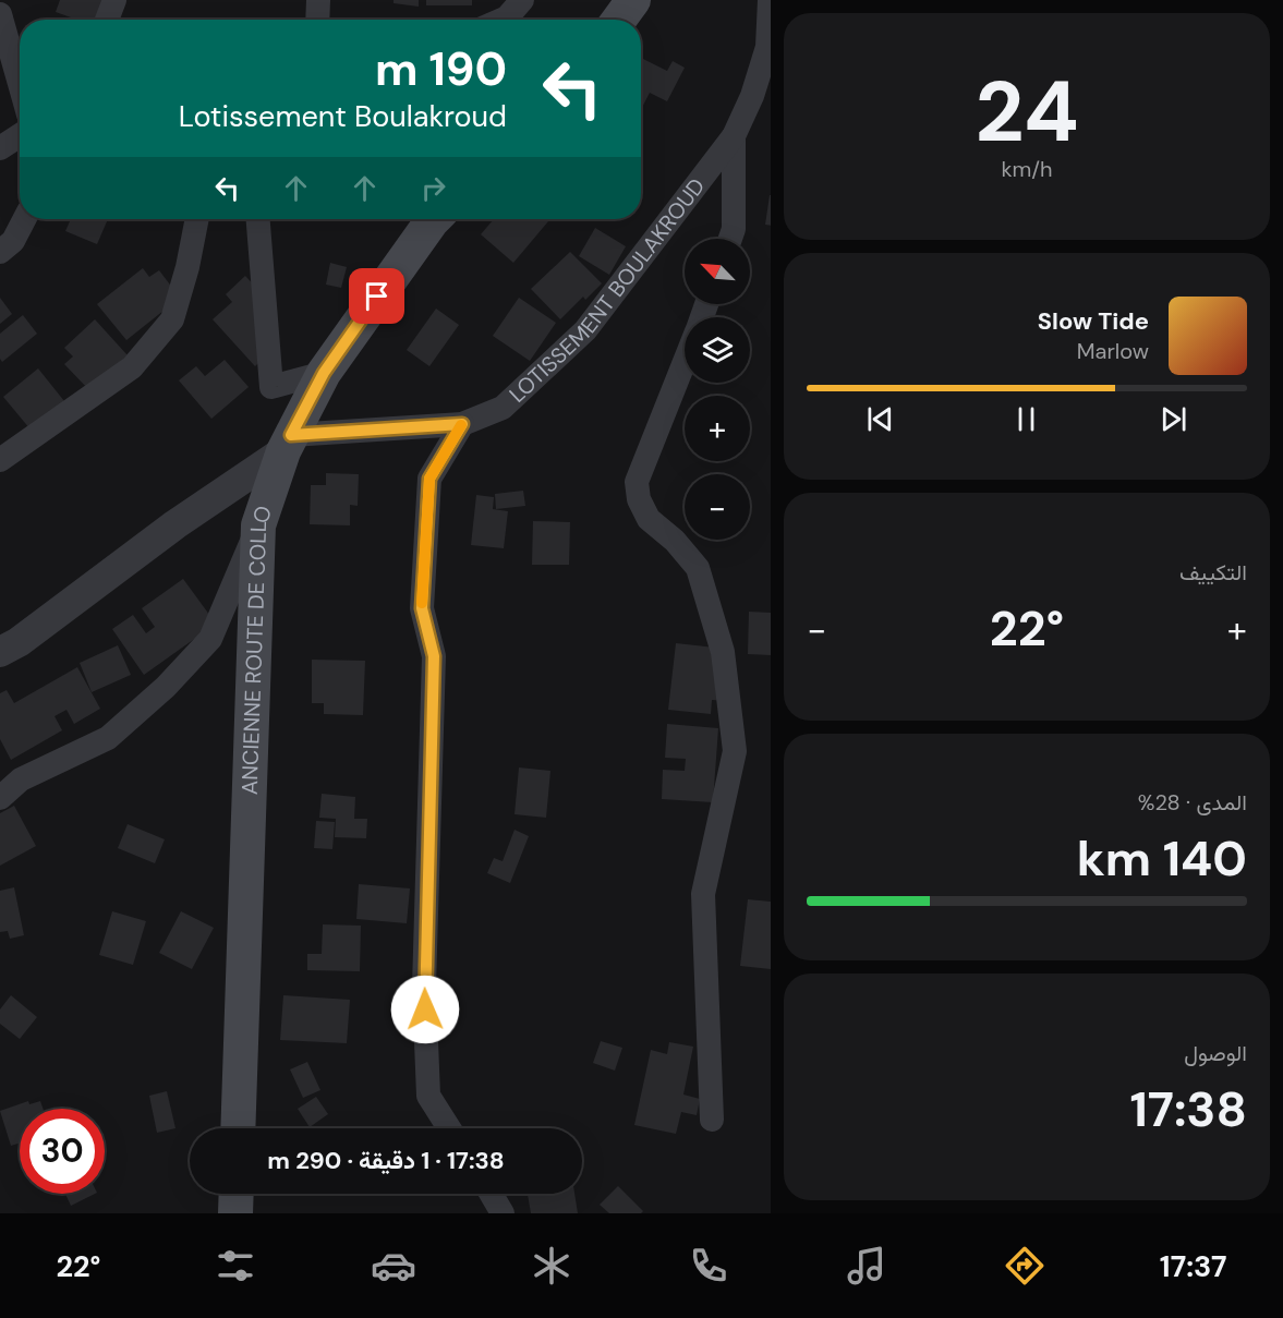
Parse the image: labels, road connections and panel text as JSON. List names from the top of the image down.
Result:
{
  "streets": {
    "main road": ["ANCIENNE ROUTE DE COLLO"],
    "street": ["LOTISSEMENT BOULAKROUD"]
  },
  "crossings": [
    ["LOTISSEMENT BOULAKROUD", "ANCIENNE ROUTE DE COLLO"]
  ],
  "north": "top left",
  "page": {
    "tile": [
      ["24", "km/h"],
      "التكييف",
      ["المدى · 28%", "140 km"],
      ["الوصول", "17:38"]
    ],
    "turn": ["190 m", "Lotissement Boulakroud"],
    "map_buttons": ["+", "−"],
    "song": ["Slow Tide", "Marlow"],
    "heat": ["−", "22°", "+"],
    "limit": "30",
    "trip": "17:38 · 1 دقيقة · 290 m",
    "tabs": ["17:37", "22°"]
  }
}
